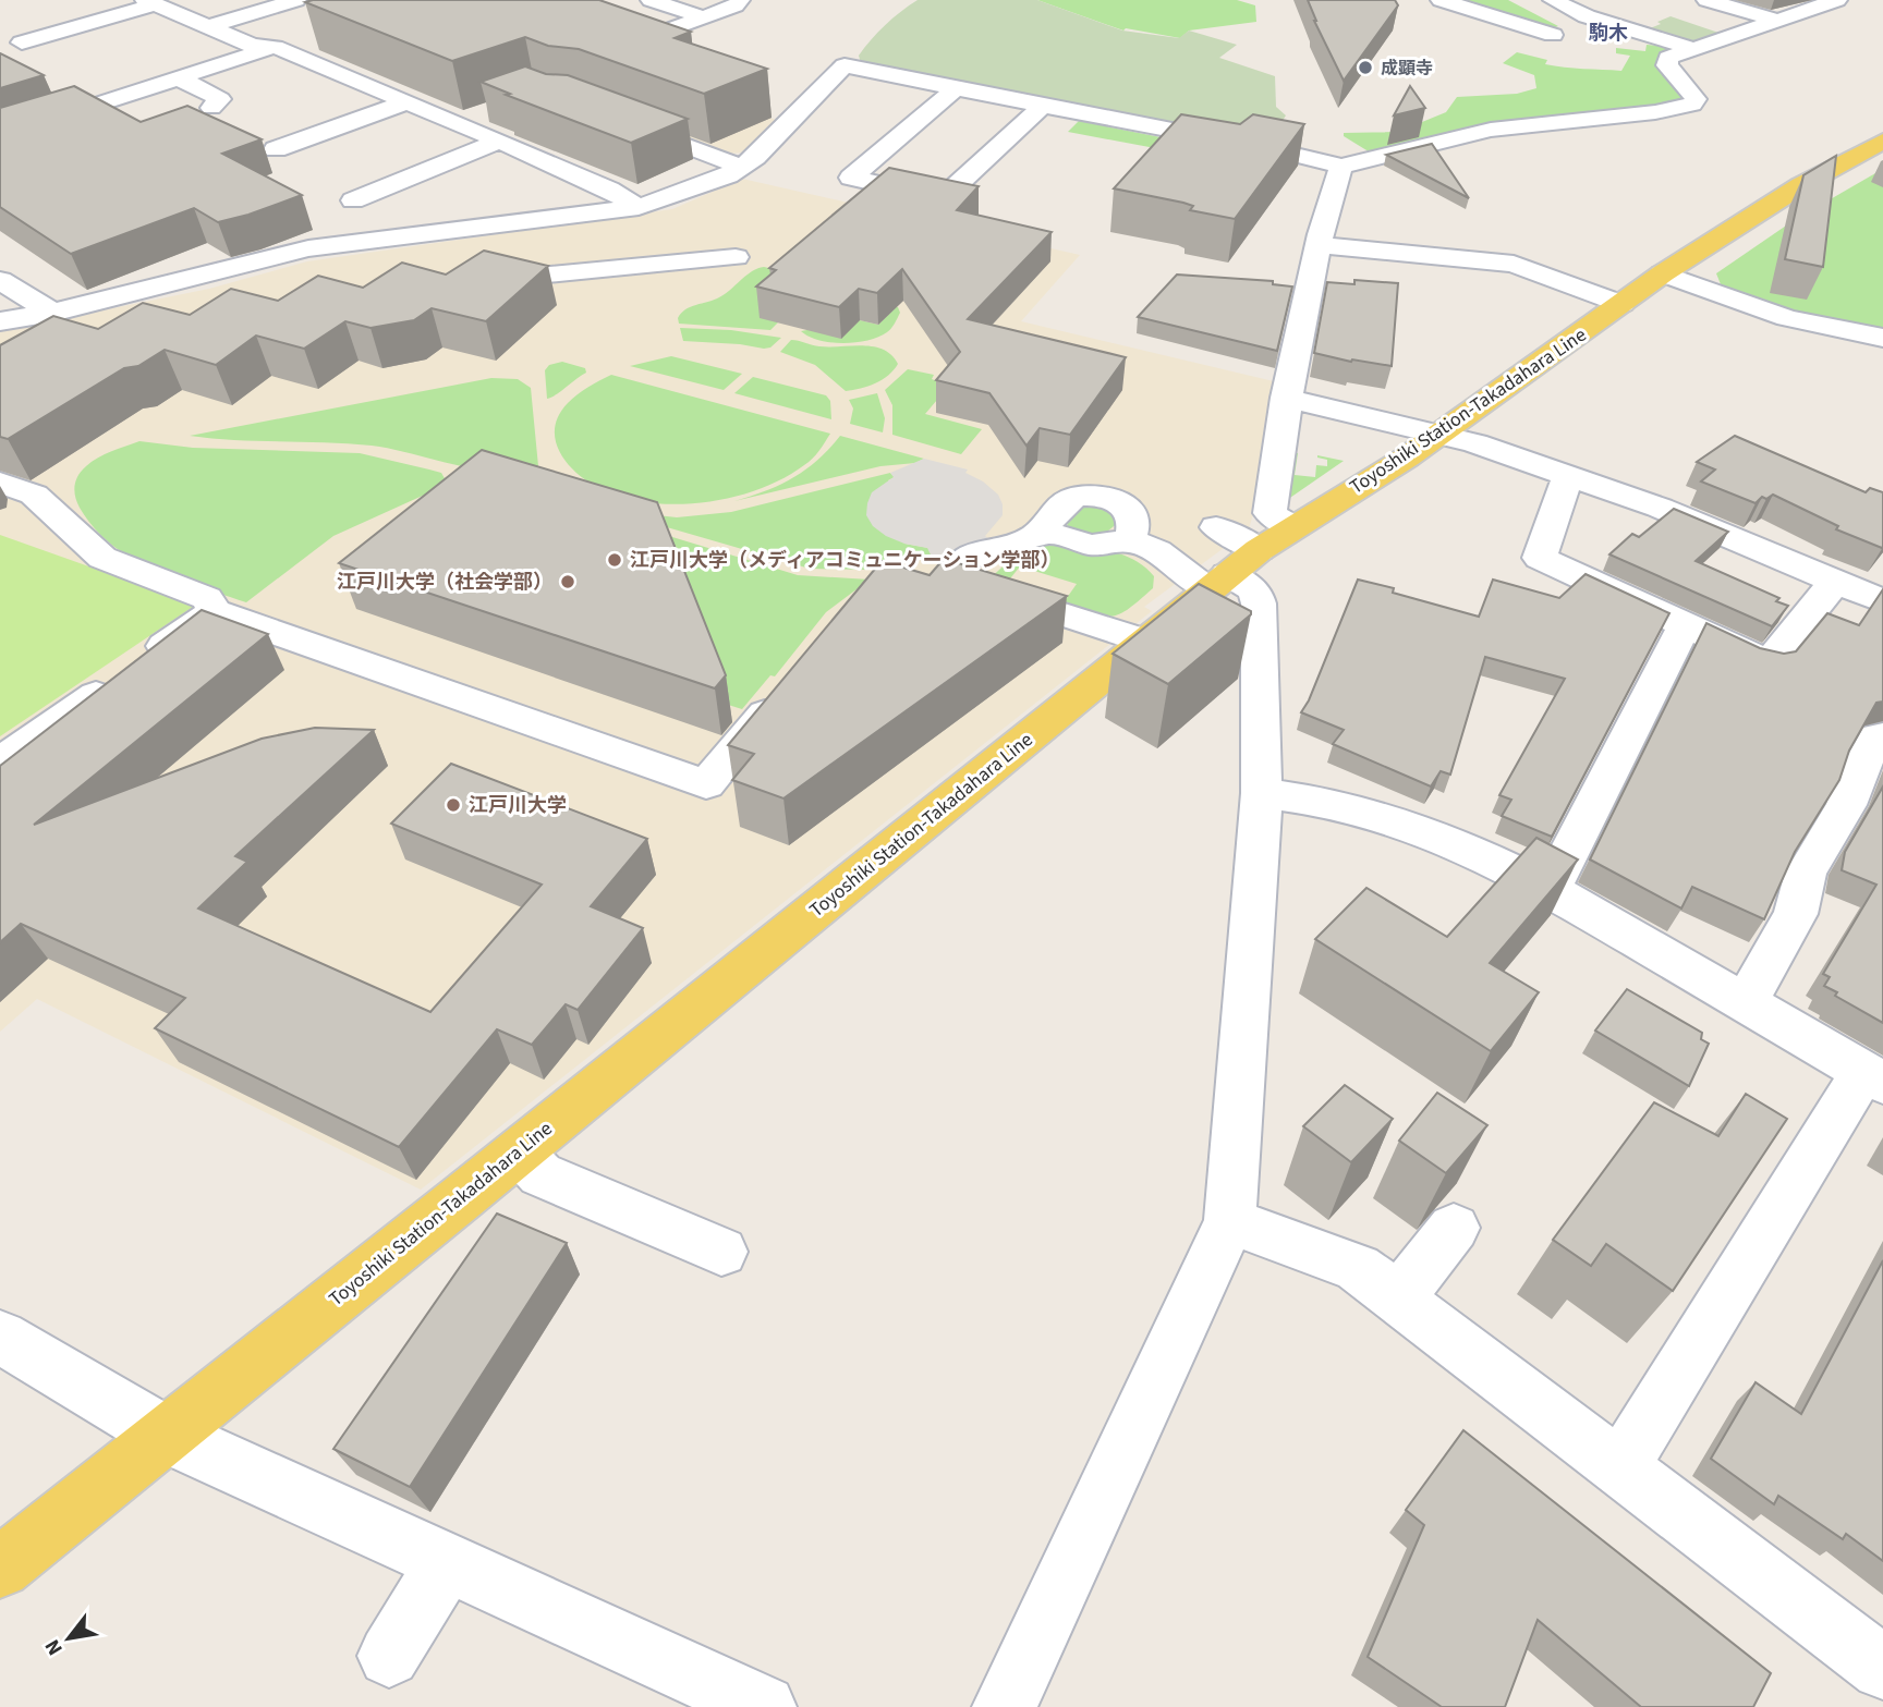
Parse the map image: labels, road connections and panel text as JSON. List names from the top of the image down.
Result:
{
  "streets": {
    "main road": ["Toyoshiki Station-Takadahara Line"]
  },
  "districts": ["駒木"],
  "places": [
    "成顕寺",
    "江戸川大学（メディアコミュニケーション学部）",
    "江戸川大学（社会学部）",
    "江戸川大学"
  ],
  "north": "bottom left"
}
